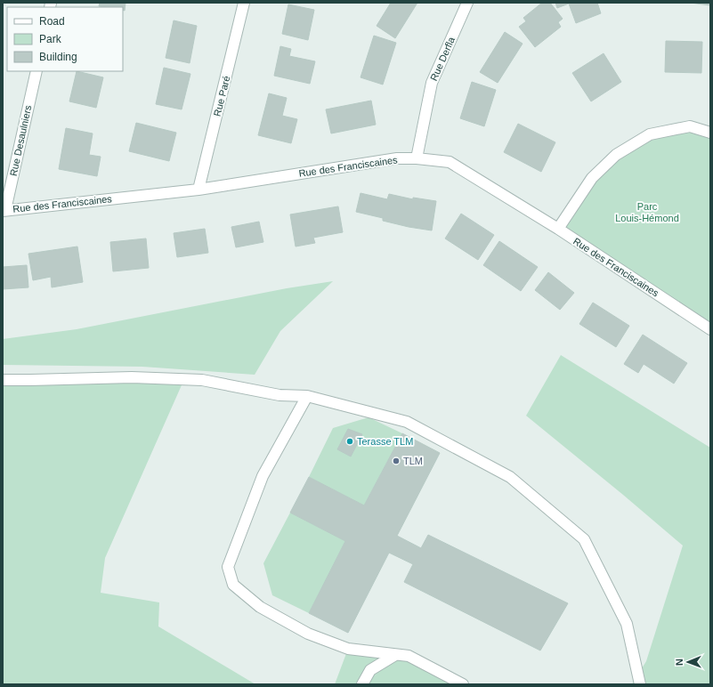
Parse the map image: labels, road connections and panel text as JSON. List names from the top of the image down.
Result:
{
  "streets": {
    "street": [
      "Rue Derfla",
      "Rue Paré",
      "Rue Desaulniers",
      "Rue des Franciscaines"
    ]
  },
  "crossings": [
    ["Rue Derfla", "Rue des Franciscaines"],
    ["Rue Paré", "Rue des Franciscaines"],
    ["Rue Desaulniers", "Rue des Franciscaines"]
  ],
  "parks": ["Parc Louis-Hémond"],
  "places": ["Terasse TLM", "TLM"],
  "legend": ["Road", "Park", "Building"],
  "north": "left"
}
